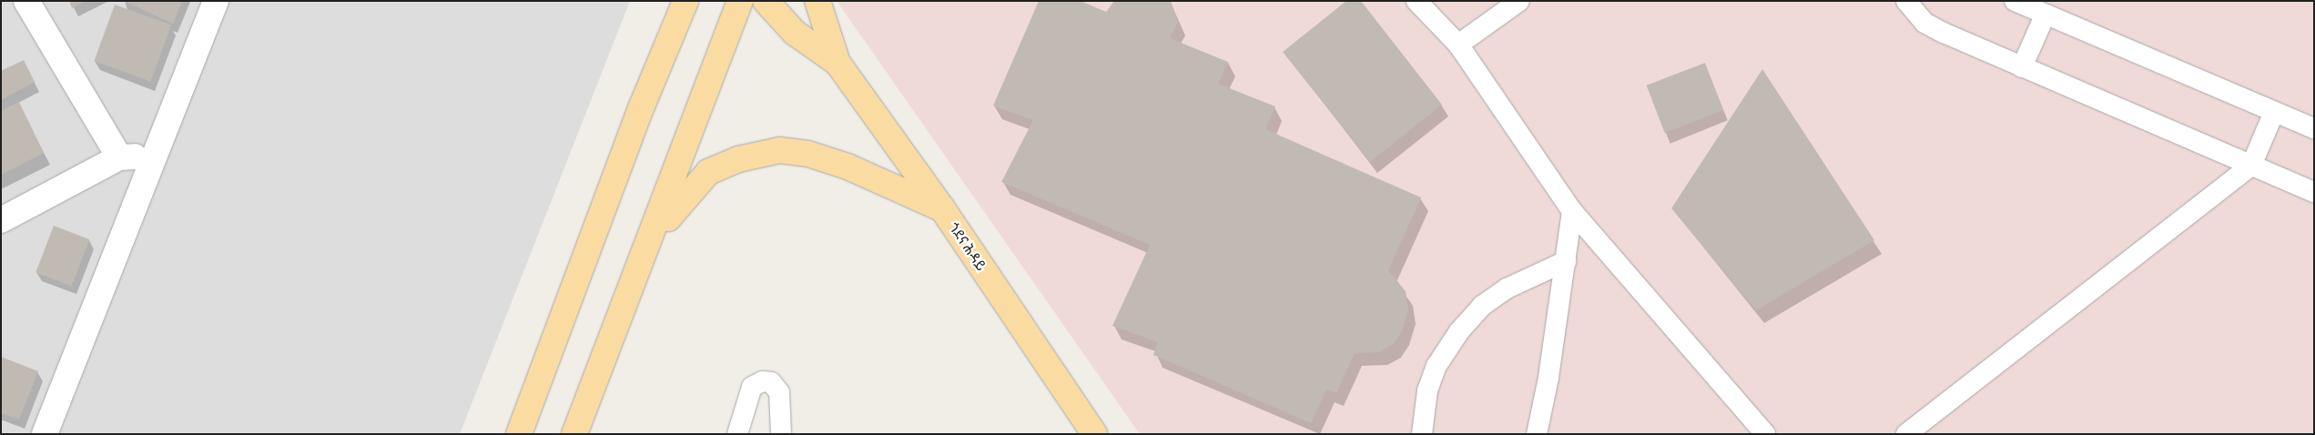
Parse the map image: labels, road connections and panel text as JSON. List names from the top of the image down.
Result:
{
  "streets": {
    "main road": ["ጎደና ሕዳይ"]
  }
}
